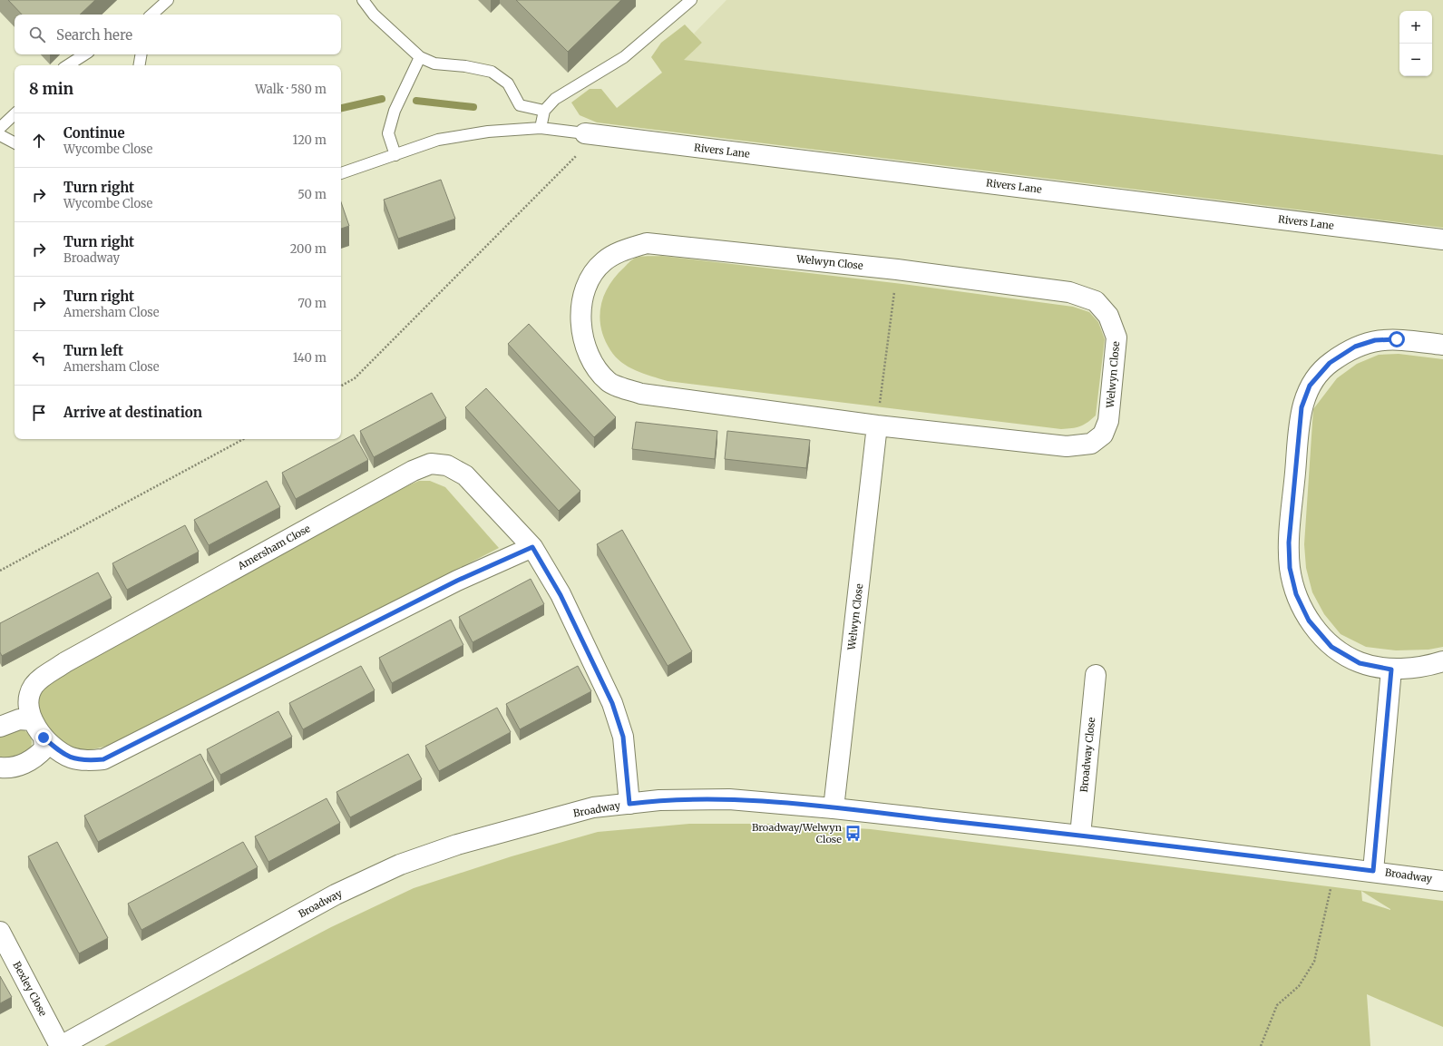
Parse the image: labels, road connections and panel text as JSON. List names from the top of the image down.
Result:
{
  "streets": {
    "street": [
      "Rivers Lane",
      "Welwyn Close",
      "Amersham Close",
      "Broadway Close",
      "Broadway",
      "Bexley Close"
    ]
  },
  "crossings": [
    ["Welwyn Close", "Broadway"],
    ["Amersham Close", "Broadway"],
    ["Broadway Close", "Broadway"],
    ["Broadway", "Bexley Close"]
  ],
  "places": {
    "bus stop": ["Broadway/Welwyn Close"]
  },
  "page": {
    "map_buttons": ["+", "−"],
    "search": "Search here",
    "heading": ["8 min", "Walk · 580 m"],
    "list": [
      ["Continue", "Wycombe Close", "120 m"],
      ["Turn right", "Wycombe Close", "50 m"],
      ["Turn right", "Broadway", "200 m"],
      ["Turn right", "Amersham Close", "70 m"],
      ["Turn left", "Amersham Close", "140 m"],
      "Arrive at destination"
    ]
  }
}
